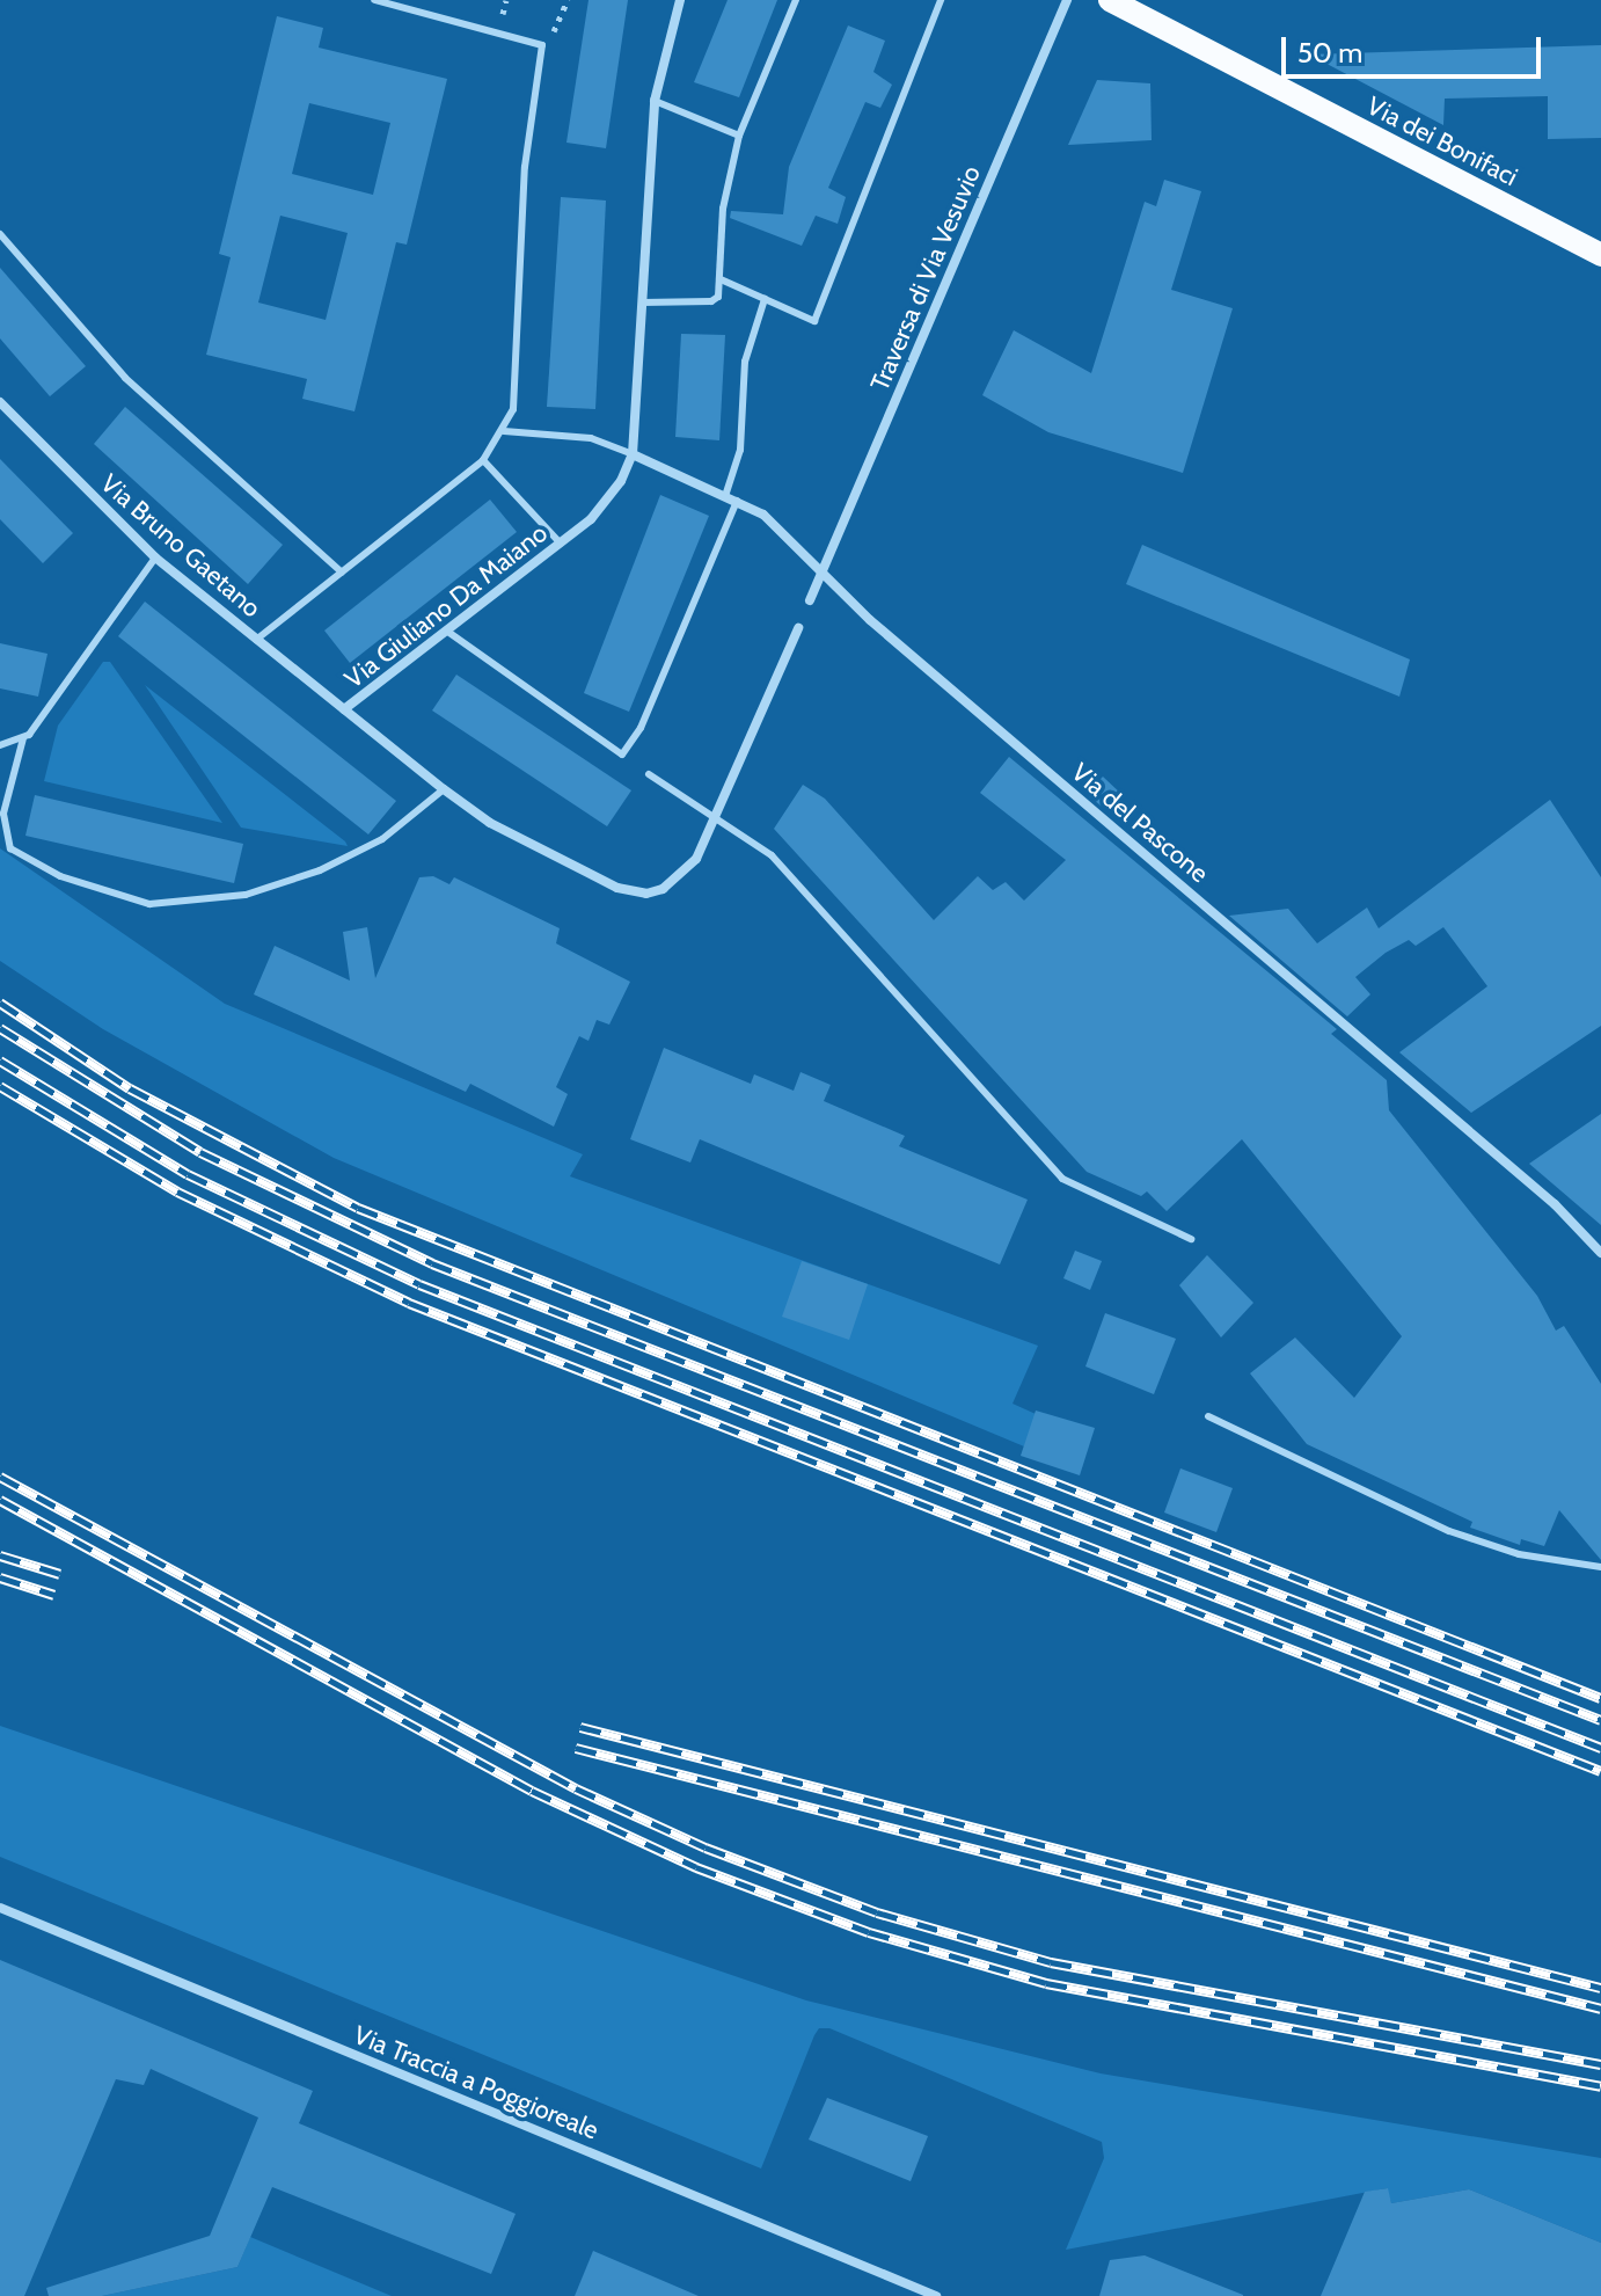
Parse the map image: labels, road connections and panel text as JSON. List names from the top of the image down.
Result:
{
  "streets": {
    "main road": ["Via dei Bonifaci"],
    "street": [
      "Traversa di Via Vesuvio",
      "Via Bruno Gaetano",
      "Via Giuliano Da Maiano",
      "Via del Pascone",
      "Via Traccia a Poggioreale"
    ]
  },
  "crossings": [
    ["Traversa di Via Vesuvio", "Via del Pascone"],
    ["Via Bruno Gaetano", "Via Giuliano Da Maiano"],
    ["Via Giuliano Da Maiano", "Via del Pascone"]
  ],
  "scale_bar": "50 m"
}
